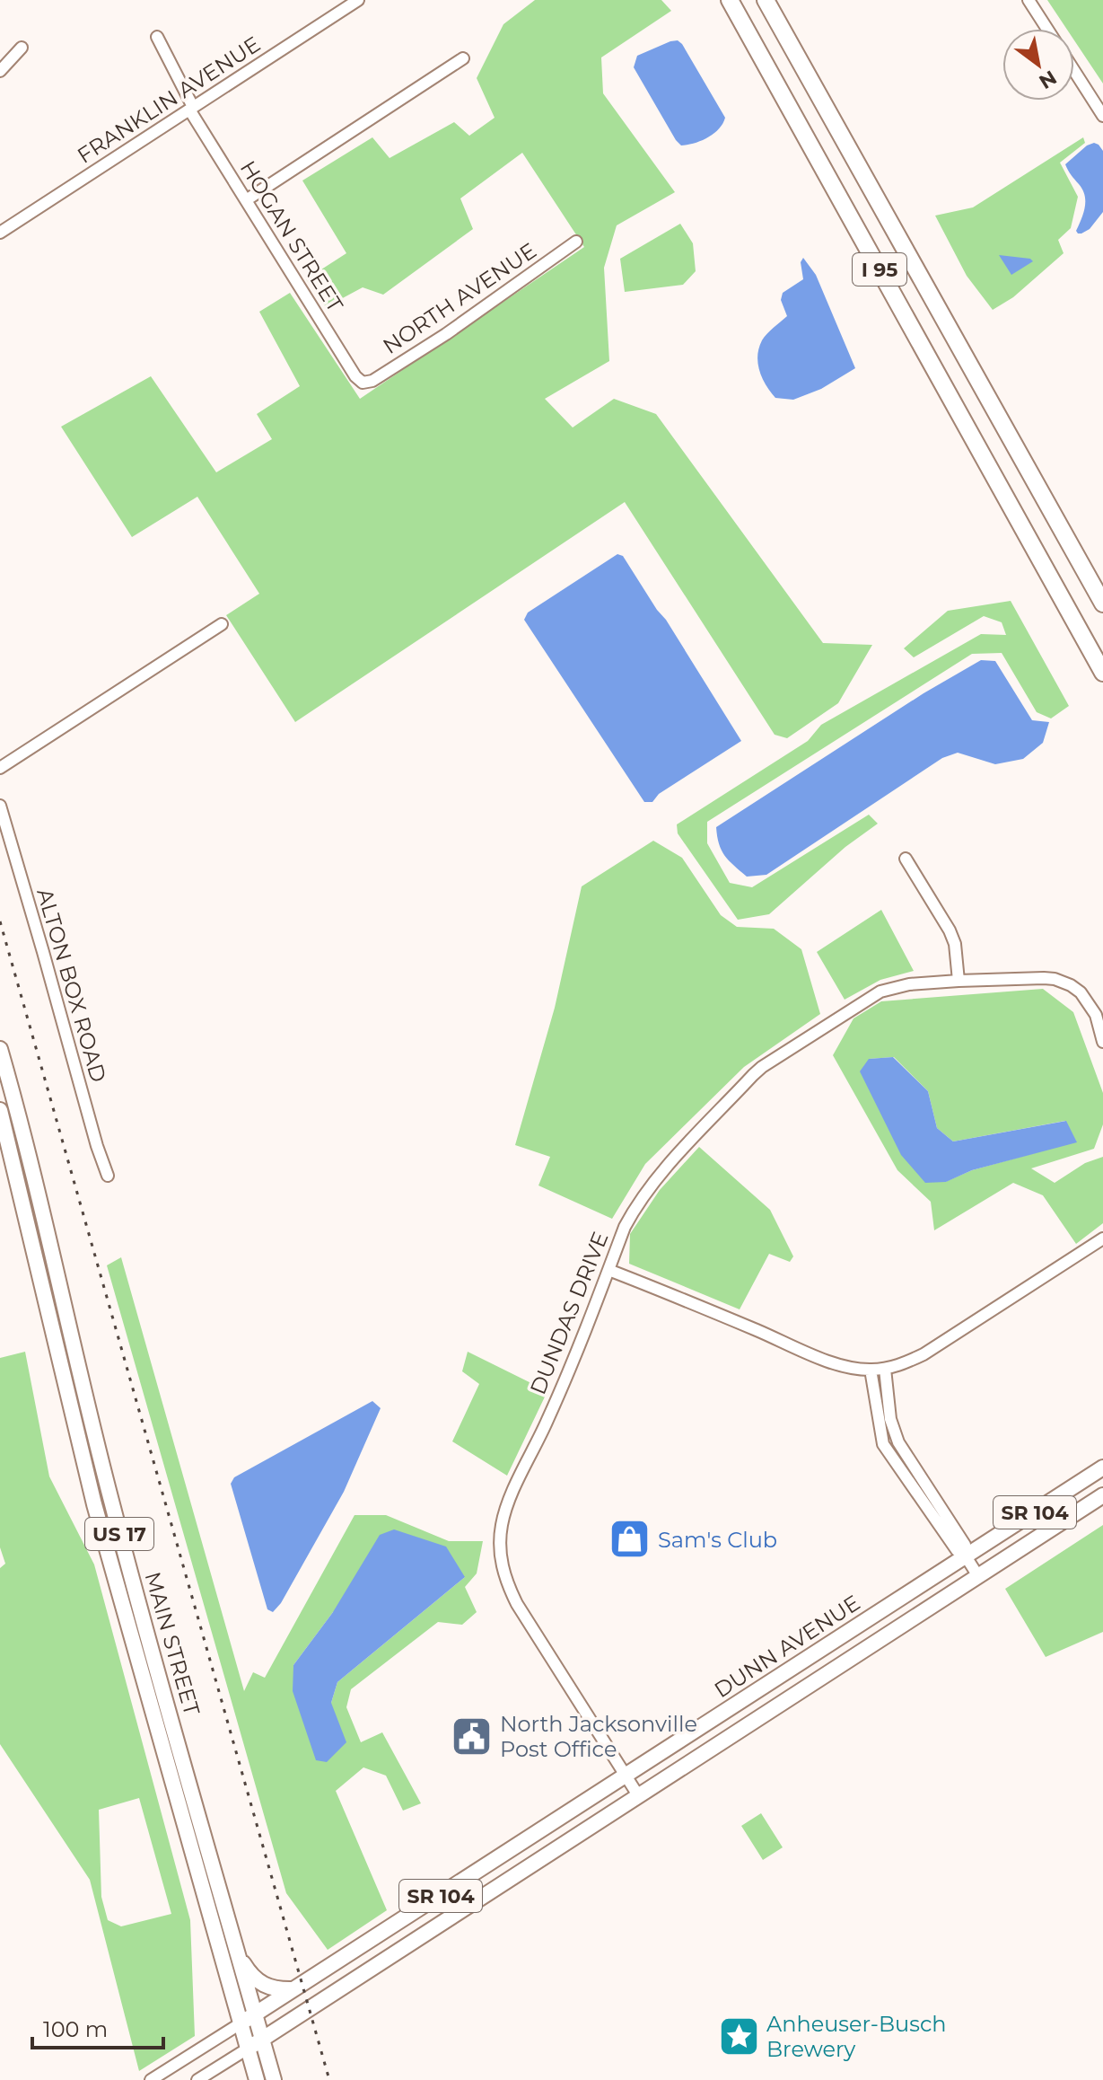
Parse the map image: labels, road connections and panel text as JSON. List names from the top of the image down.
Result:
{
  "streets": {
    "highway": ["I 95"],
    "main road": [
      "SR 104",
      "US 17",
      "MAIN STREET",
      "DUNN AVENUE"
    ],
    "street": [
      "FRANKLIN AVENUE",
      "HOGAN STREET",
      "NORTH AVENUE",
      "ALTON BOX ROAD",
      "DUNDAS DRIVE"
    ]
  },
  "crossings": [
    ["FRANKLIN AVENUE", "HOGAN STREET"],
    ["HOGAN STREET", "NORTH AVENUE"],
    ["DUNDAS DRIVE", "DUNN AVENUE"],
    ["MAIN STREET", "DUNN AVENUE"]
  ],
  "places": {
    "shop": ["Sam's Club"],
    "public building": ["North Jacksonville Post Office"],
    "place": ["Anheuser-Busch Brewery"]
  },
  "scale_bar": "100 m",
  "north": "bottom right"
}
